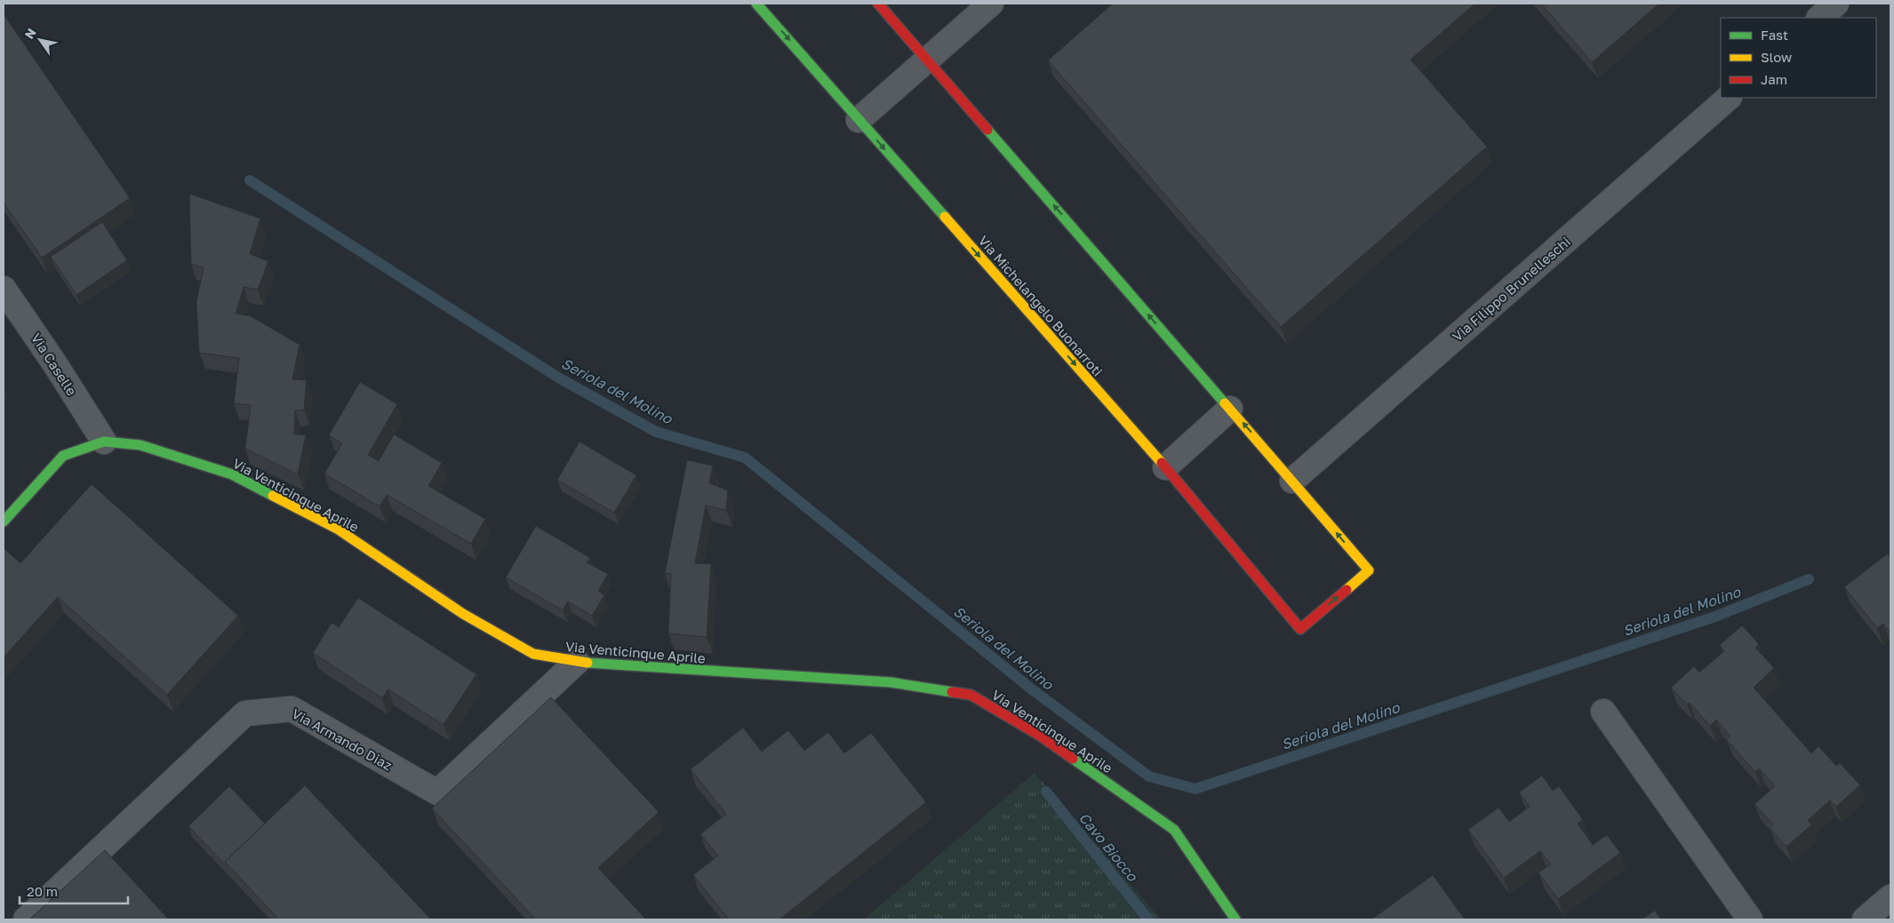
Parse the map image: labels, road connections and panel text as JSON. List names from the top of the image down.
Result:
{
  "streets": {
    "street": [
      "Via Filippo Brunelleschi",
      "Via Michelangelo Buonarroti",
      "Via Caselle",
      "Via Venticinque Aprile",
      "Via Armando Diaz"
    ]
  },
  "crossings": [
    ["Via Filippo Brunelleschi", "Via Michelangelo Buonarroti"],
    ["Via Caselle", "Via Venticinque Aprile"],
    ["Via Venticinque Aprile", "Via Armando Diaz"]
  ],
  "water": ["Seriola del Molino", "Cavo Biocco"],
  "legend": ["Fast", "Slow", "Jam"],
  "scale_bar": "20 m",
  "north": "top left"
}
